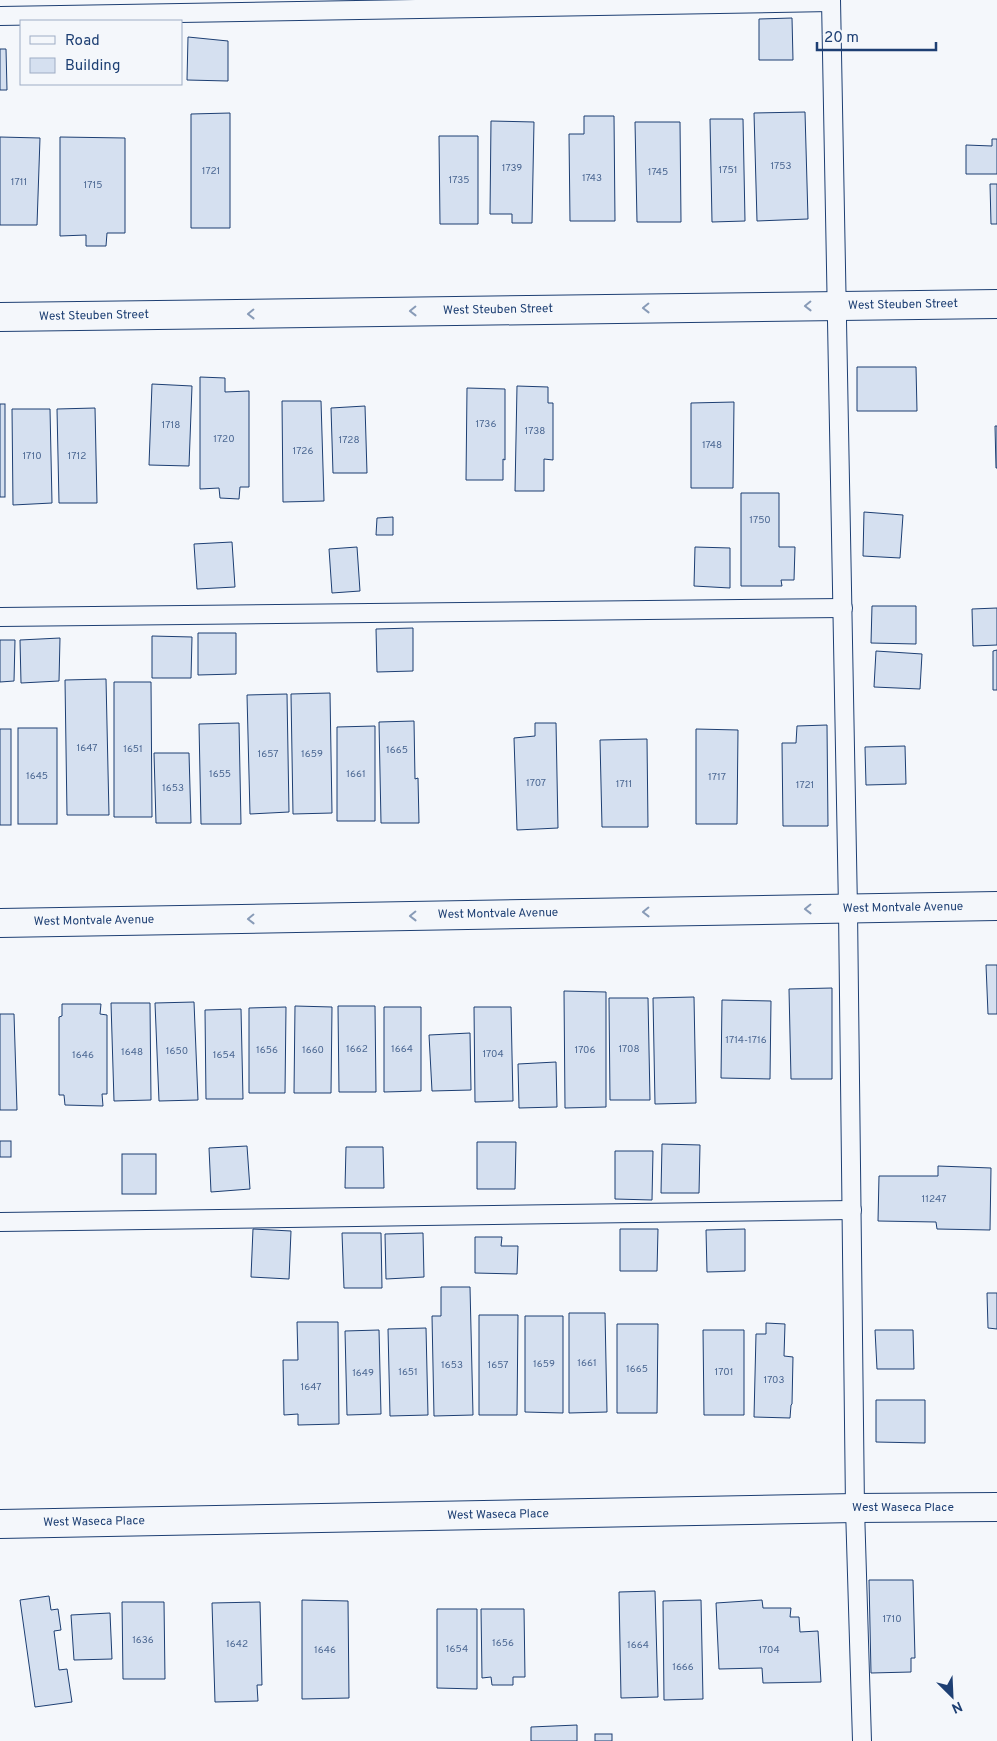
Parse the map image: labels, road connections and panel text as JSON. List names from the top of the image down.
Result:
{
  "streets": {
    "street": ["West Steuben Street", "West Montvale Avenue", "West Waseca Place"]
  },
  "one_way": ["West Steuben Street", "West Montvale Avenue"],
  "house_numbers": [
    "1753",
    "1739",
    "1751",
    "1721",
    "1745",
    "1743",
    "1735",
    "1711",
    "1715",
    "1736",
    "1718",
    "1738",
    "1720",
    "1728",
    "1748",
    "1726",
    "1710",
    "1712",
    "1750",
    "1647",
    "1651",
    "1665",
    "1657",
    "1659",
    "1655",
    "1661",
    "1645",
    "1717",
    "1707",
    "1711",
    "1721",
    "1653",
    "1714-1716",
    "1662",
    "1664",
    "1708",
    "1656",
    "1660",
    "1706",
    "1650",
    "1648",
    "1704",
    "1646",
    "1654",
    "11247",
    "1661",
    "1659",
    "1653",
    "1657",
    "1665",
    "1651",
    "1701",
    "1649",
    "1703",
    "1647",
    "1710",
    "1636",
    "1656",
    "1642",
    "1664",
    "1654",
    "1646",
    "1704",
    "1666"
  ],
  "legend": ["Road", "Building"],
  "scale_bar": "20 m",
  "north": "bottom right"
}
